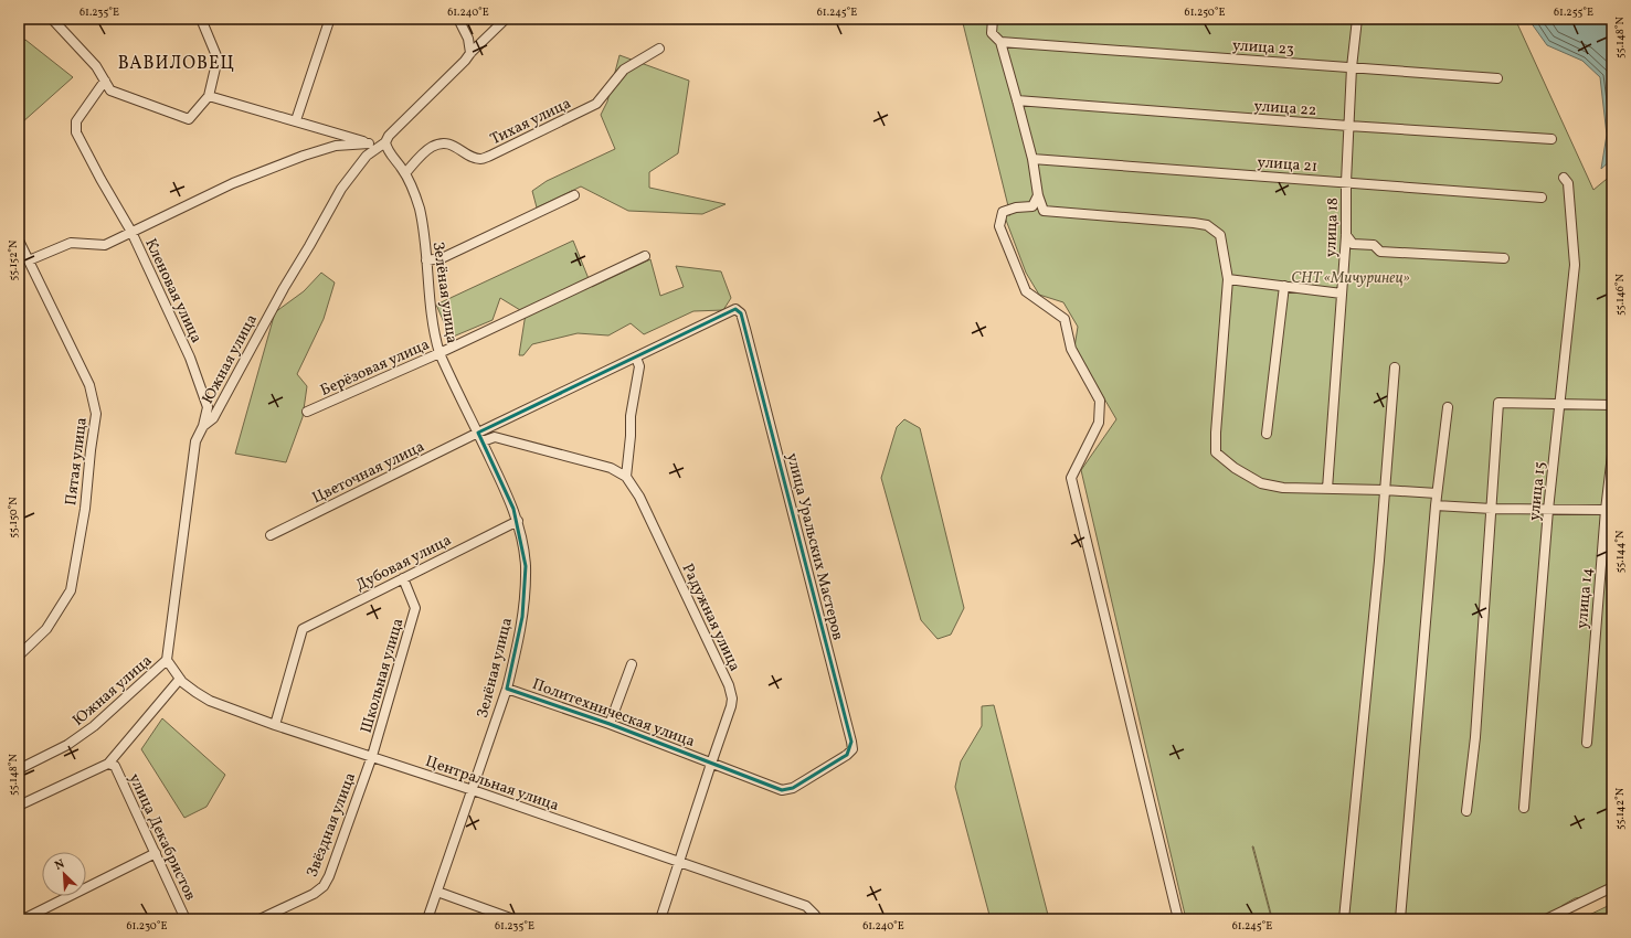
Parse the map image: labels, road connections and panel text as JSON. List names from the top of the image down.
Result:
{
  "streets": {
    "street": [
      "улица 23",
      "улица 22",
      "Тихая улица",
      "улица 21",
      "улица 18",
      "Кленовая улица",
      "Зелёная улица",
      "Южная улица",
      "Берёзовая улица",
      "Пятая улица",
      "Цветочная улица",
      "улица 15",
      "улица Уральских Мастеров",
      "Дубовая улица",
      "улица 14",
      "Радужная улица",
      "Школьная улица",
      "Политехническая улица",
      "Центральная улица",
      "Звёздная улица",
      "улица Декабристов"
    ]
  },
  "crossings": [
    ["улица 23", "улица 18"],
    ["улица 22", "улица 18"],
    ["Тихая улица", "Зелёная улица"],
    ["улица 21", "улица 18"],
    ["Кленовая улица", "Южная улица"],
    ["Зелёная улица", "Южная улица"],
    ["Зелёная улица", "Берёзовая улица"],
    ["Зелёная улица", "Цветочная улица"],
    ["Зелёная улица", "Дубовая улица"],
    ["Зелёная улица", "Радужная улица"],
    ["Зелёная улица", "Политехническая улица"],
    ["Зелёная улица", "Центральная улица"],
    ["Южная улица", "Центральная улица"],
    ["Цветочная улица", "улица Уральских Мастеров"],
    ["улица Уральских Мастеров", "Радужная улица"],
    ["улица Уральских Мастеров", "Политехническая улица"],
    ["Дубовая улица", "Школьная улица"],
    ["Дубовая улица", "Центральная улица"],
    ["Радужная улица", "Политехническая улица"],
    ["Радужная улица", "Центральная улица"],
    ["Школьная улица", "Центральная улица"],
    ["Школьная улица", "Звёздная улица"],
    ["Центральная улица", "Звёздная улица"]
  ],
  "districts": ["ВАВИЛОВЕЦ"],
  "parks": ["СНТ «Мичуринец»"],
  "north": "top left",
  "coordinates": [
    "61.235°E",
    "61.240°E",
    "61.245°E",
    "61.250°E",
    "61.255°E",
    "55.148°N",
    "55.152°N",
    "55.146°N",
    "55.150°N",
    "55.144°N",
    "55.142°N",
    "61.230°E"
  ]
}
